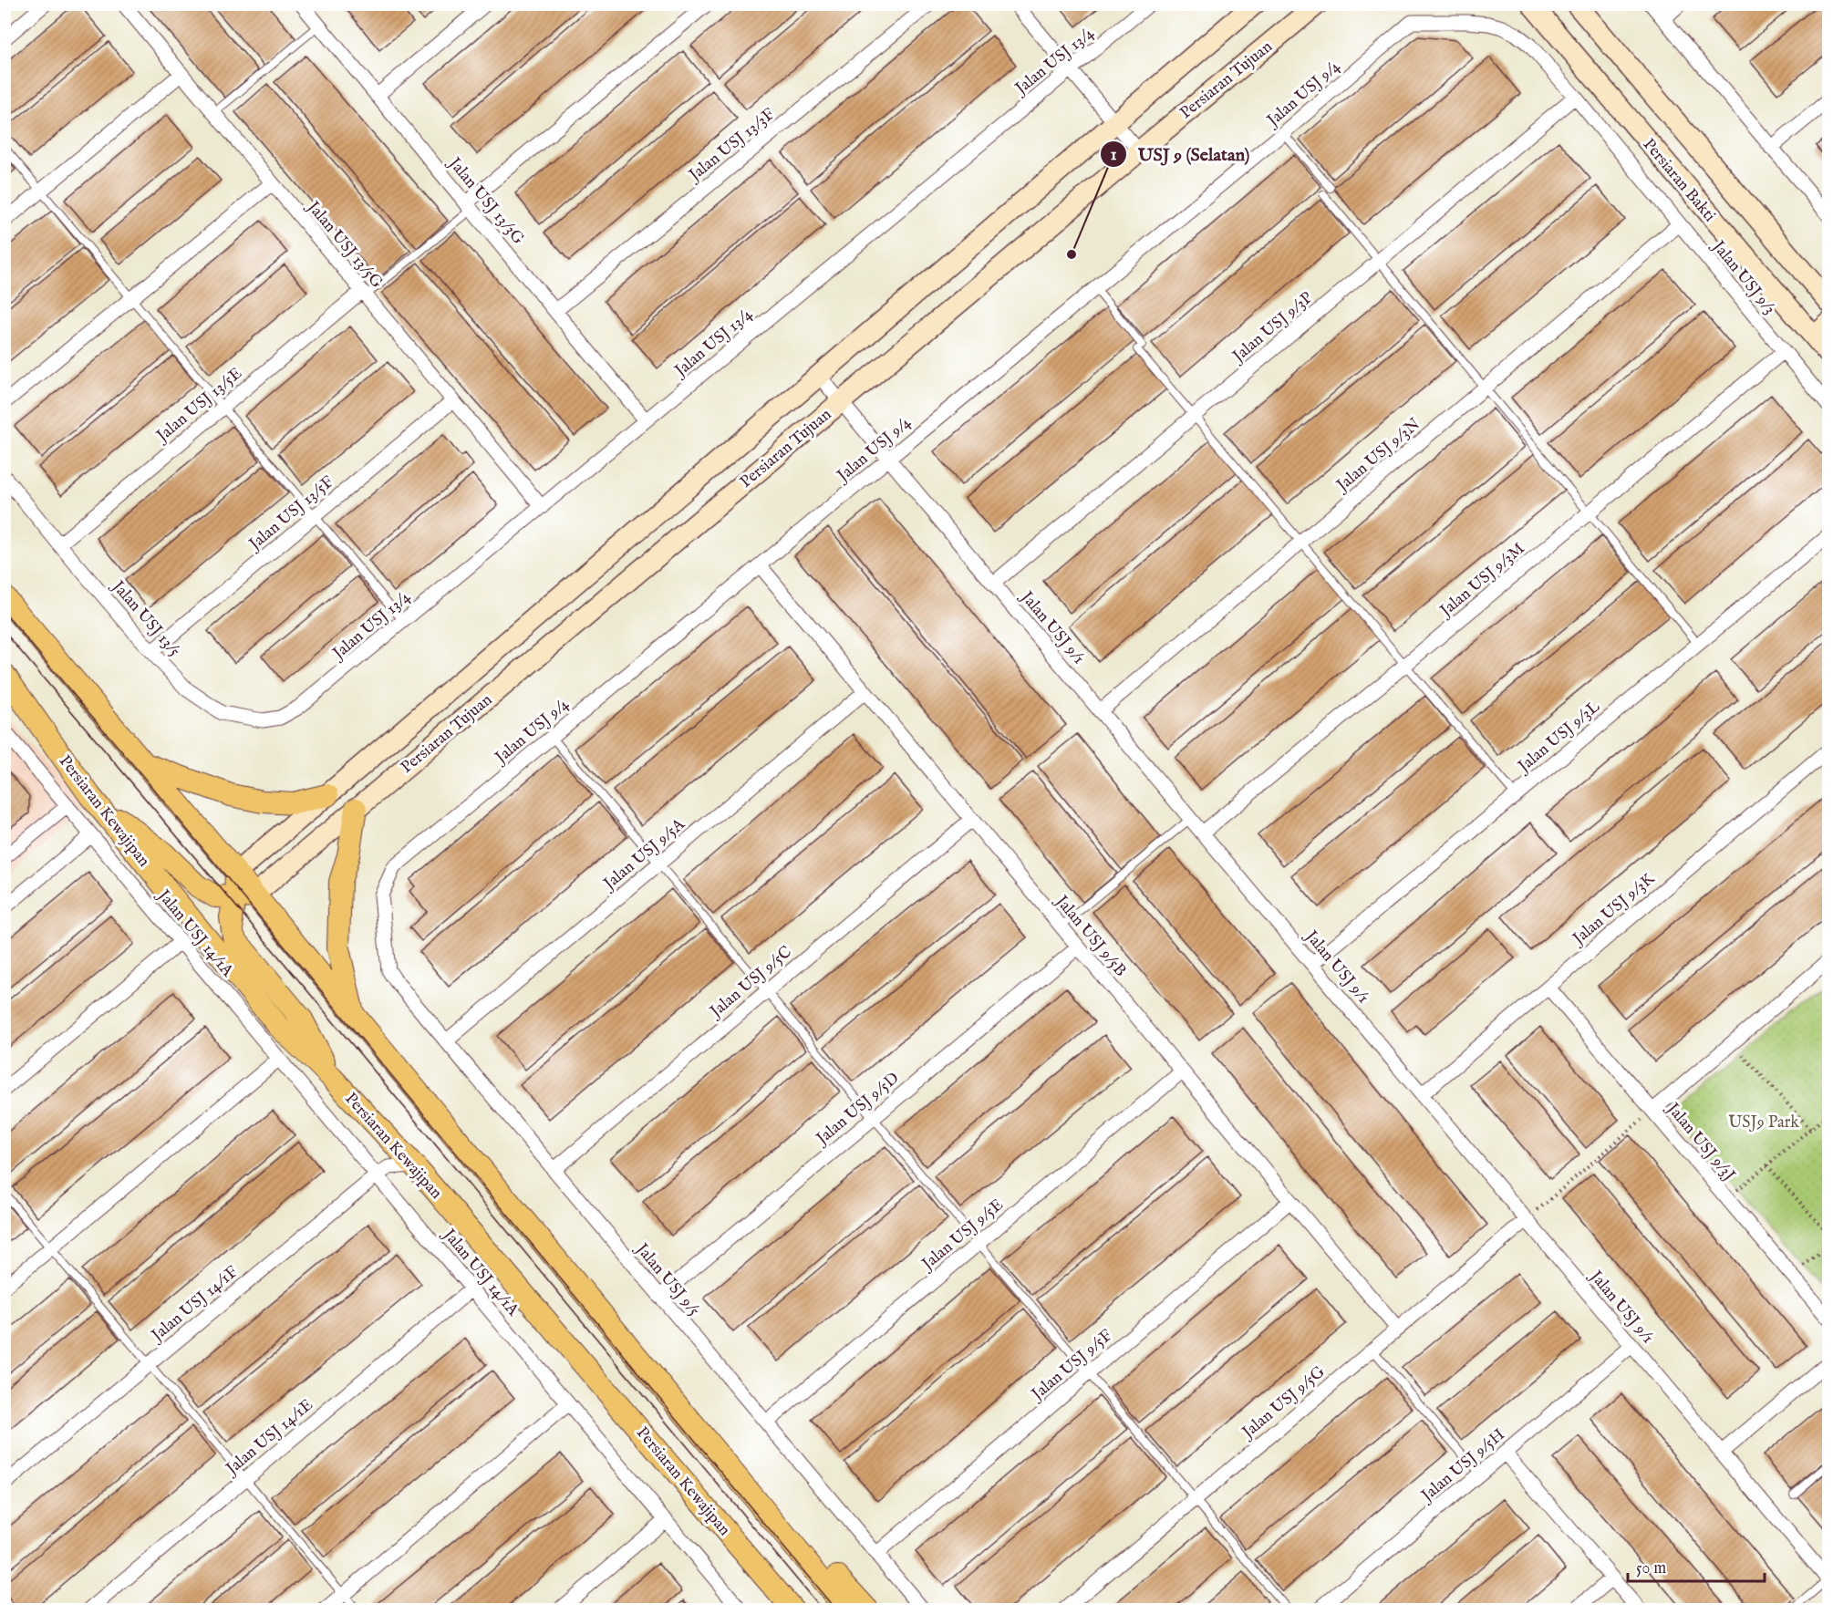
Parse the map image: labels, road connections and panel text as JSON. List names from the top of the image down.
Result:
{
  "streets": {
    "main road": ["Persiaran Tujuan", "Persiaran Bakti", "Persiaran Kewajipan"],
    "street": [
      "Jalan USJ 13/4",
      "Jalan USJ 9/4",
      "Jalan USJ 13/3F",
      "Jalan USJ 13/3G",
      "Jalan USJ 13/5G",
      "Jalan USJ 9/3",
      "Jalan USJ 9/3P",
      "Jalan USJ 13/5E",
      "Jalan USJ 9/3N",
      "Jalan USJ 13/5F",
      "Jalan USJ 9/3M",
      "Jalan USJ 13/5",
      "Jalan USJ 9/1",
      "Jalan USJ 9/3L",
      "Jalan USJ 9/5A",
      "Jalan USJ 9/3K",
      "Jalan USJ 14/1A",
      "Jalan USJ 9/5B",
      "Jalan USJ 9/5C",
      "Jalan USJ 9/5D",
      "Jalan USJ 9/3J",
      "Jalan USJ 9/5E",
      "Jalan USJ 9/5",
      "Jalan USJ 14/1F",
      "Jalan USJ 9/5F",
      "Jalan USJ 9/5G",
      "Jalan USJ 14/1E",
      "Jalan USJ 9/5H"
    ]
  },
  "crossings": [
    ["Jalan USJ 13/4", "Jalan USJ 13/3G"],
    ["Jalan USJ 13/4", "Jalan USJ 13/5G"],
    ["Jalan USJ 13/4", "Jalan USJ 13/5"],
    ["Persiaran Tujuan", "Jalan USJ 9/1"],
    ["Jalan USJ 9/4", "Jalan USJ 9/3"],
    ["Jalan USJ 9/4", "Jalan USJ 9/1"],
    ["Jalan USJ 9/4", "Jalan USJ 9/5B"],
    ["Jalan USJ 9/4", "Jalan USJ 9/5"],
    ["Jalan USJ 13/3F", "Jalan USJ 13/3G"],
    ["Jalan USJ 13/5G", "Jalan USJ 13/5E"],
    ["Jalan USJ 13/5G", "Jalan USJ 13/5F"],
    ["Jalan USJ 9/3", "Jalan USJ 9/3P"],
    ["Jalan USJ 9/3", "Jalan USJ 9/3N"],
    ["Jalan USJ 9/3", "Jalan USJ 9/3M"],
    ["Jalan USJ 9/3P", "Jalan USJ 9/1"],
    ["Jalan USJ 13/5E", "Jalan USJ 13/5"],
    ["Jalan USJ 9/3N", "Jalan USJ 9/1"],
    ["Jalan USJ 13/5F", "Jalan USJ 13/5"],
    ["Jalan USJ 9/3M", "Jalan USJ 9/1"],
    ["Jalan USJ 9/1", "Jalan USJ 9/3L"],
    ["Jalan USJ 9/1", "Jalan USJ 9/3K"],
    ["Jalan USJ 9/1", "Jalan USJ 9/5G"],
    ["Jalan USJ 9/1", "Jalan USJ 9/5H"],
    ["Persiaran Kewajipan", "Jalan USJ 14/1F"],
    ["Jalan USJ 9/5A", "Jalan USJ 9/5B"],
    ["Jalan USJ 9/5A", "Jalan USJ 9/5"],
    ["Jalan USJ 9/3K", "Jalan USJ 9/3J"],
    ["Jalan USJ 14/1A", "Jalan USJ 14/1F"],
    ["Jalan USJ 14/1A", "Jalan USJ 14/1E"],
    ["Jalan USJ 9/5B", "Jalan USJ 9/5C"],
    ["Jalan USJ 9/5B", "Jalan USJ 9/5D"],
    ["Jalan USJ 9/5B", "Jalan USJ 9/5E"],
    ["Jalan USJ 9/5B", "Jalan USJ 9/5F"],
    ["Jalan USJ 9/5B", "Jalan USJ 9/5G"],
    ["Jalan USJ 9/5C", "Jalan USJ 9/5"],
    ["Jalan USJ 9/5D", "Jalan USJ 9/5"],
    ["Jalan USJ 9/5E", "Jalan USJ 9/5"],
    ["Jalan USJ 9/5", "Jalan USJ 9/5F"]
  ],
  "parks": ["USJ9 Park"],
  "places": ["USJ 9 (Selatan)"],
  "scale_bar": "50 m"
}
